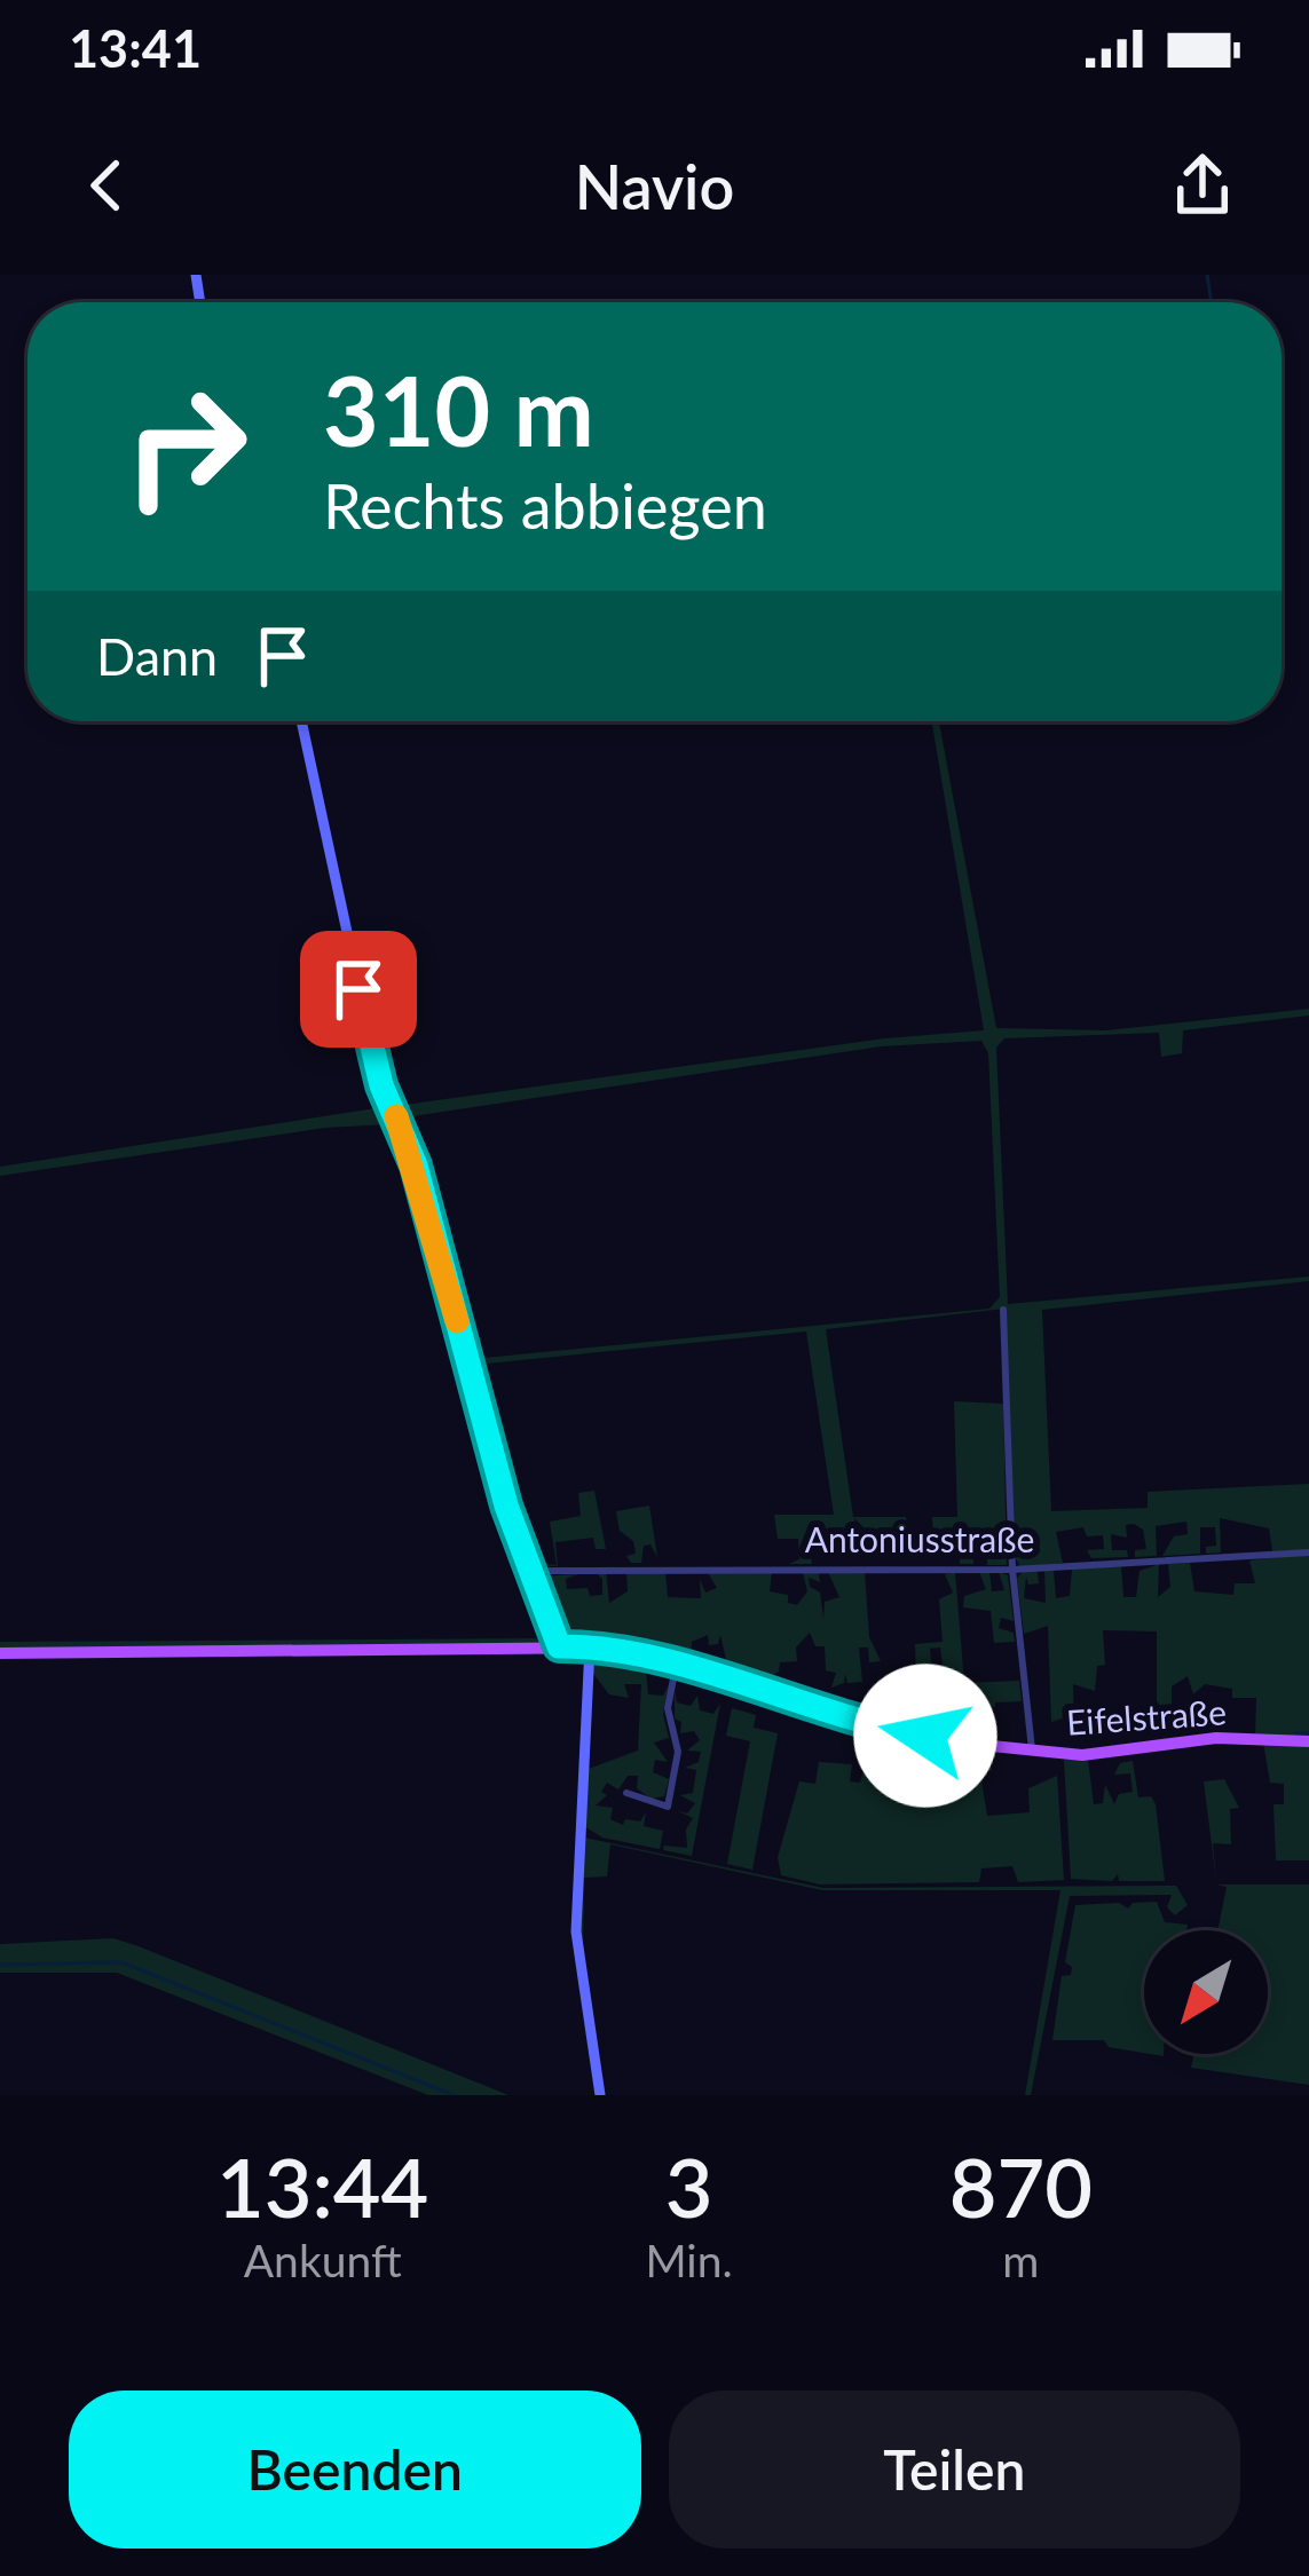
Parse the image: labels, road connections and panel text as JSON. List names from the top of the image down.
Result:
{
  "streets": {
    "main road": ["Eifelstraße"],
    "street": ["Antoniusstraße"]
  },
  "north": "bottom left",
  "page": {
    "status": "13:41",
    "header": "Navio",
    "turn": ["310 m", "Rechts abbiegen"],
    "then": "Dann",
    "eta": [
      "13:44",
      "Ankunft",
      "3",
      "Min.",
      "870",
      "m"
    ],
    "buttons": ["Beenden", "Teilen"]
  }
}
